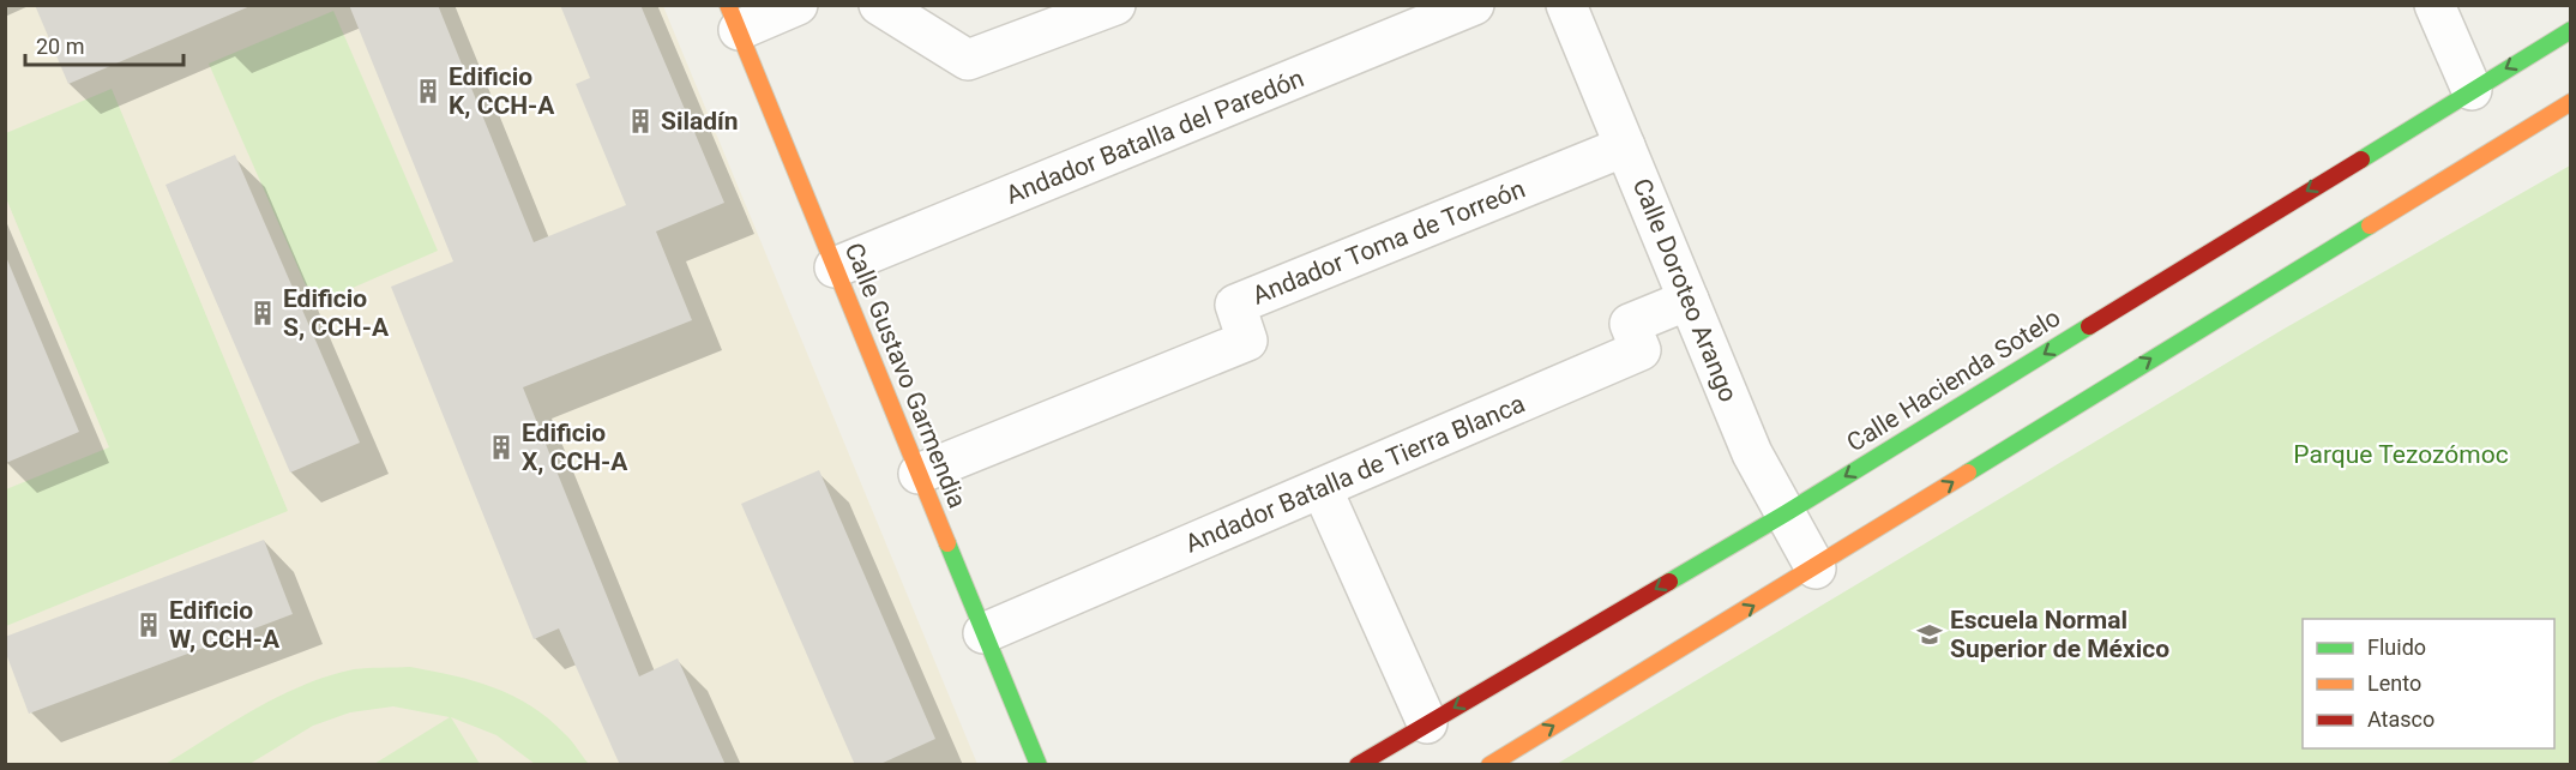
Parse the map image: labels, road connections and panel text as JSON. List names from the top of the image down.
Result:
{
  "streets": {
    "street": [
      "Andador Batalla del Paredón",
      "Andador Toma de Torreón",
      "Calle Doroteo Arango",
      "Calle Gustavo Garmendia",
      "Calle Hacienda Sotelo",
      "Andador Batalla de Tierra Blanca"
    ]
  },
  "crossings": [
    ["Andador Batalla del Paredón", "Calle Gustavo Garmendia"],
    ["Andador Toma de Torreón", "Calle Doroteo Arango"],
    ["Andador Toma de Torreón", "Calle Gustavo Garmendia"],
    ["Calle Doroteo Arango", "Calle Hacienda Sotelo"],
    ["Calle Doroteo Arango", "Andador Batalla de Tierra Blanca"],
    ["Calle Gustavo Garmendia", "Andador Batalla de Tierra Blanca"]
  ],
  "parks": ["Parque Tezozómoc"],
  "places": {
    "building": [
      "Edificio K, CCH-A",
      "Siladín",
      "Edificio S, CCH-A",
      "Edificio X, CCH-A",
      "Edificio W, CCH-A"
    ],
    "school or university": ["Escuela Normal Superior de México"]
  },
  "legend": ["Fluido", "Lento", "Atasco"],
  "scale_bar": "20 m"
}
